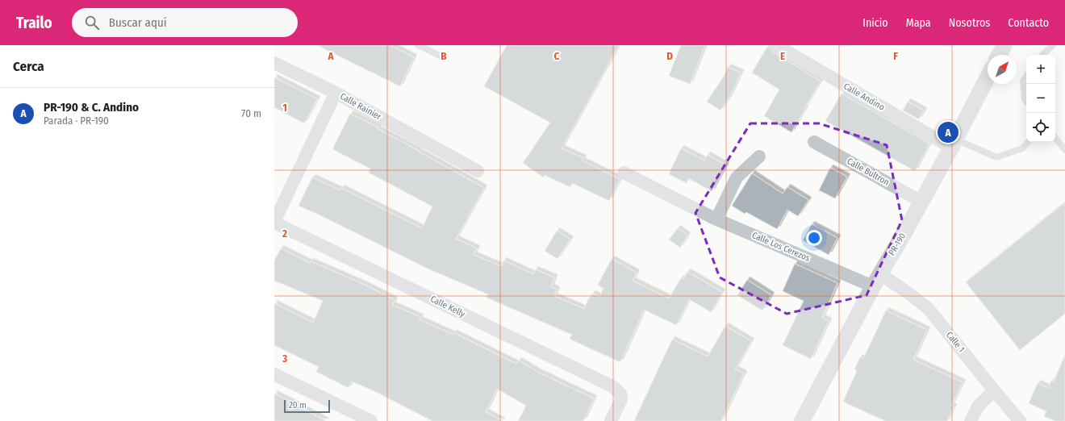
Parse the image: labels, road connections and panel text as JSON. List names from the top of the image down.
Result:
{
  "streets": {
    "street": [
      "Calle Andino",
      "Calle Rainier",
      "Calle Bultron",
      "PR-190",
      "Calle Los Cerezos",
      "Calle Kelly",
      "Calle 1"
    ]
  },
  "crossings": [
    ["Calle Andino", "PR-190"],
    ["Calle Rainier", "Calle Kelly"],
    ["Calle Bultron", "PR-190"],
    ["PR-190", "Calle Los Cerezos"],
    ["PR-190", "Calle 1"],
    ["Calle Los Cerezos", "Calle 1"]
  ],
  "scale_bar": "20 m",
  "north": "top right",
  "page": {
    "header": "Trailo",
    "search": "Buscar aquí",
    "nav": [
      "Inicio",
      "Mapa",
      "Nosotros",
      "Contacto"
    ],
    "heading": "Cerca",
    "map_buttons": ["+", "−"],
    "list": [
      {
        "mark": "A",
        "name": "PR-190 & C. Andino",
        "note": "Parada · PR-190",
        "value": "70 m"
      }
    ],
    "pins": "A",
    "scale": "20 m"
  },
  "grid": {
    "columns": [
      "A",
      "B",
      "C",
      "D",
      "E",
      "F"
    ],
    "rows": ["1", "2", "3"]
  }
}
